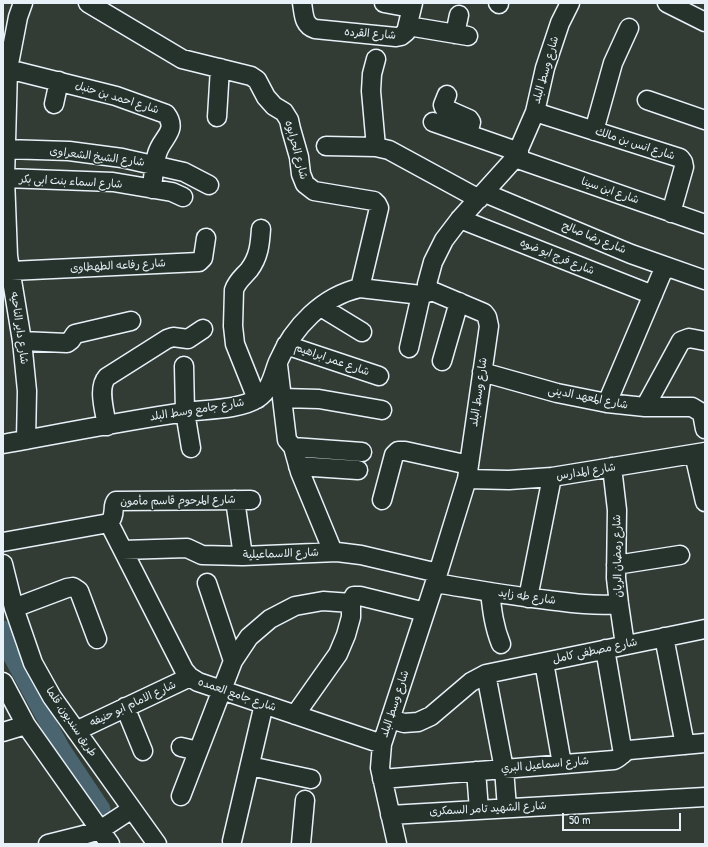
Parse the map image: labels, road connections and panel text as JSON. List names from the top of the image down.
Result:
{
  "streets": {
    "street": [
      "شارع القرده",
      "شارع وسط البلد",
      "شارع احمد بن حنبل",
      "شارع انس بن مالك",
      "شارع الحرابوه",
      "شارع الشيخ الشعراوى",
      "شارع اسماء بنت ابى بكر",
      "شارع ابن سينا",
      "شارع رضا صالح",
      "شارع فرج ابو ضوه",
      "شارع رفاعه الطهطاوى",
      "شارع داير الناحيه",
      "شارع عمر ابراهيم",
      "شارع المعهد الدينى",
      "شارع جامع وسط البلد",
      "شارع المدارس",
      "شارع المرحوم قاسم مأمون",
      "شارع الاسماعيلية",
      "شارع رمضان الريان",
      "شارع طه زايد",
      "شارع مصطفى كامل",
      "شارع جامع العمده",
      "شارع الامام ابو حنيفه",
      "طريق سنديون, قلما",
      "شارع اسماعيل البري",
      "شارع الشهيد تامر السمكرى"
    ]
  },
  "crossings": [
    ["شارع وسط البلد", "شارع انس بن مالك"],
    ["شارع وسط البلد", "شارع ابن سينا"],
    ["شارع وسط البلد", "شارع رضا صالح"],
    ["شارع وسط البلد", "شارع فرج ابو ضوه"],
    ["شارع وسط البلد", "شارع المعهد الدينى"],
    ["شارع وسط البلد", "شارع جامع وسط البلد"],
    ["شارع وسط البلد", "شارع المدارس"],
    ["شارع وسط البلد", "شارع الاسماعيلية"],
    ["شارع وسط البلد", "شارع طه زايد"],
    ["شارع وسط البلد", "شارع مصطفى كامل"],
    ["شارع وسط البلد", "شارع جامع العمده"],
    ["شارع وسط البلد", "شارع اسماعيل البري"],
    ["شارع وسط البلد", "شارع الشهيد تامر السمكرى"],
    ["شارع احمد بن حنبل", "شارع الشيخ الشعراوى"],
    ["شارع احمد بن حنبل", "شارع اسماء بنت ابى بكر"],
    ["شارع احمد بن حنبل", "شارع داير الناحيه"],
    ["شارع انس بن مالك", "شارع ابن سينا"],
    ["شارع الحرابوه", "شارع جامع وسط البلد"],
    ["شارع الشيخ الشعراوى", "شارع داير الناحيه"],
    ["شارع اسماء بنت ابى بكر", "شارع داير الناحيه"],
    ["شارع رفاعه الطهطاوى", "شارع داير الناحيه"],
    ["شارع داير الناحيه", "شارع جامع وسط البلد"],
    ["شارع عمر ابراهيم", "شارع جامع وسط البلد"],
    ["شارع المدارس", "شارع رمضان الريان"],
    ["شارع المرحوم قاسم مأمون", "شارع الاسماعيلية"],
    ["شارع المرحوم قاسم مأمون", "شارع جامع العمده"],
    ["شارع الاسماعيلية", "شارع طه زايد"],
    ["شارع الاسماعيلية", "شارع جامع العمده"],
    ["شارع رمضان الريان", "شارع طه زايد"],
    ["شارع رمضان الريان", "شارع مصطفى كامل"],
    ["شارع جامع العمده", "شارع الامام ابو حنيفه"],
    ["شارع الامام ابو حنيفه", "طريق سنديون, قلما"]
  ],
  "scale_bar": "50 m"
}
